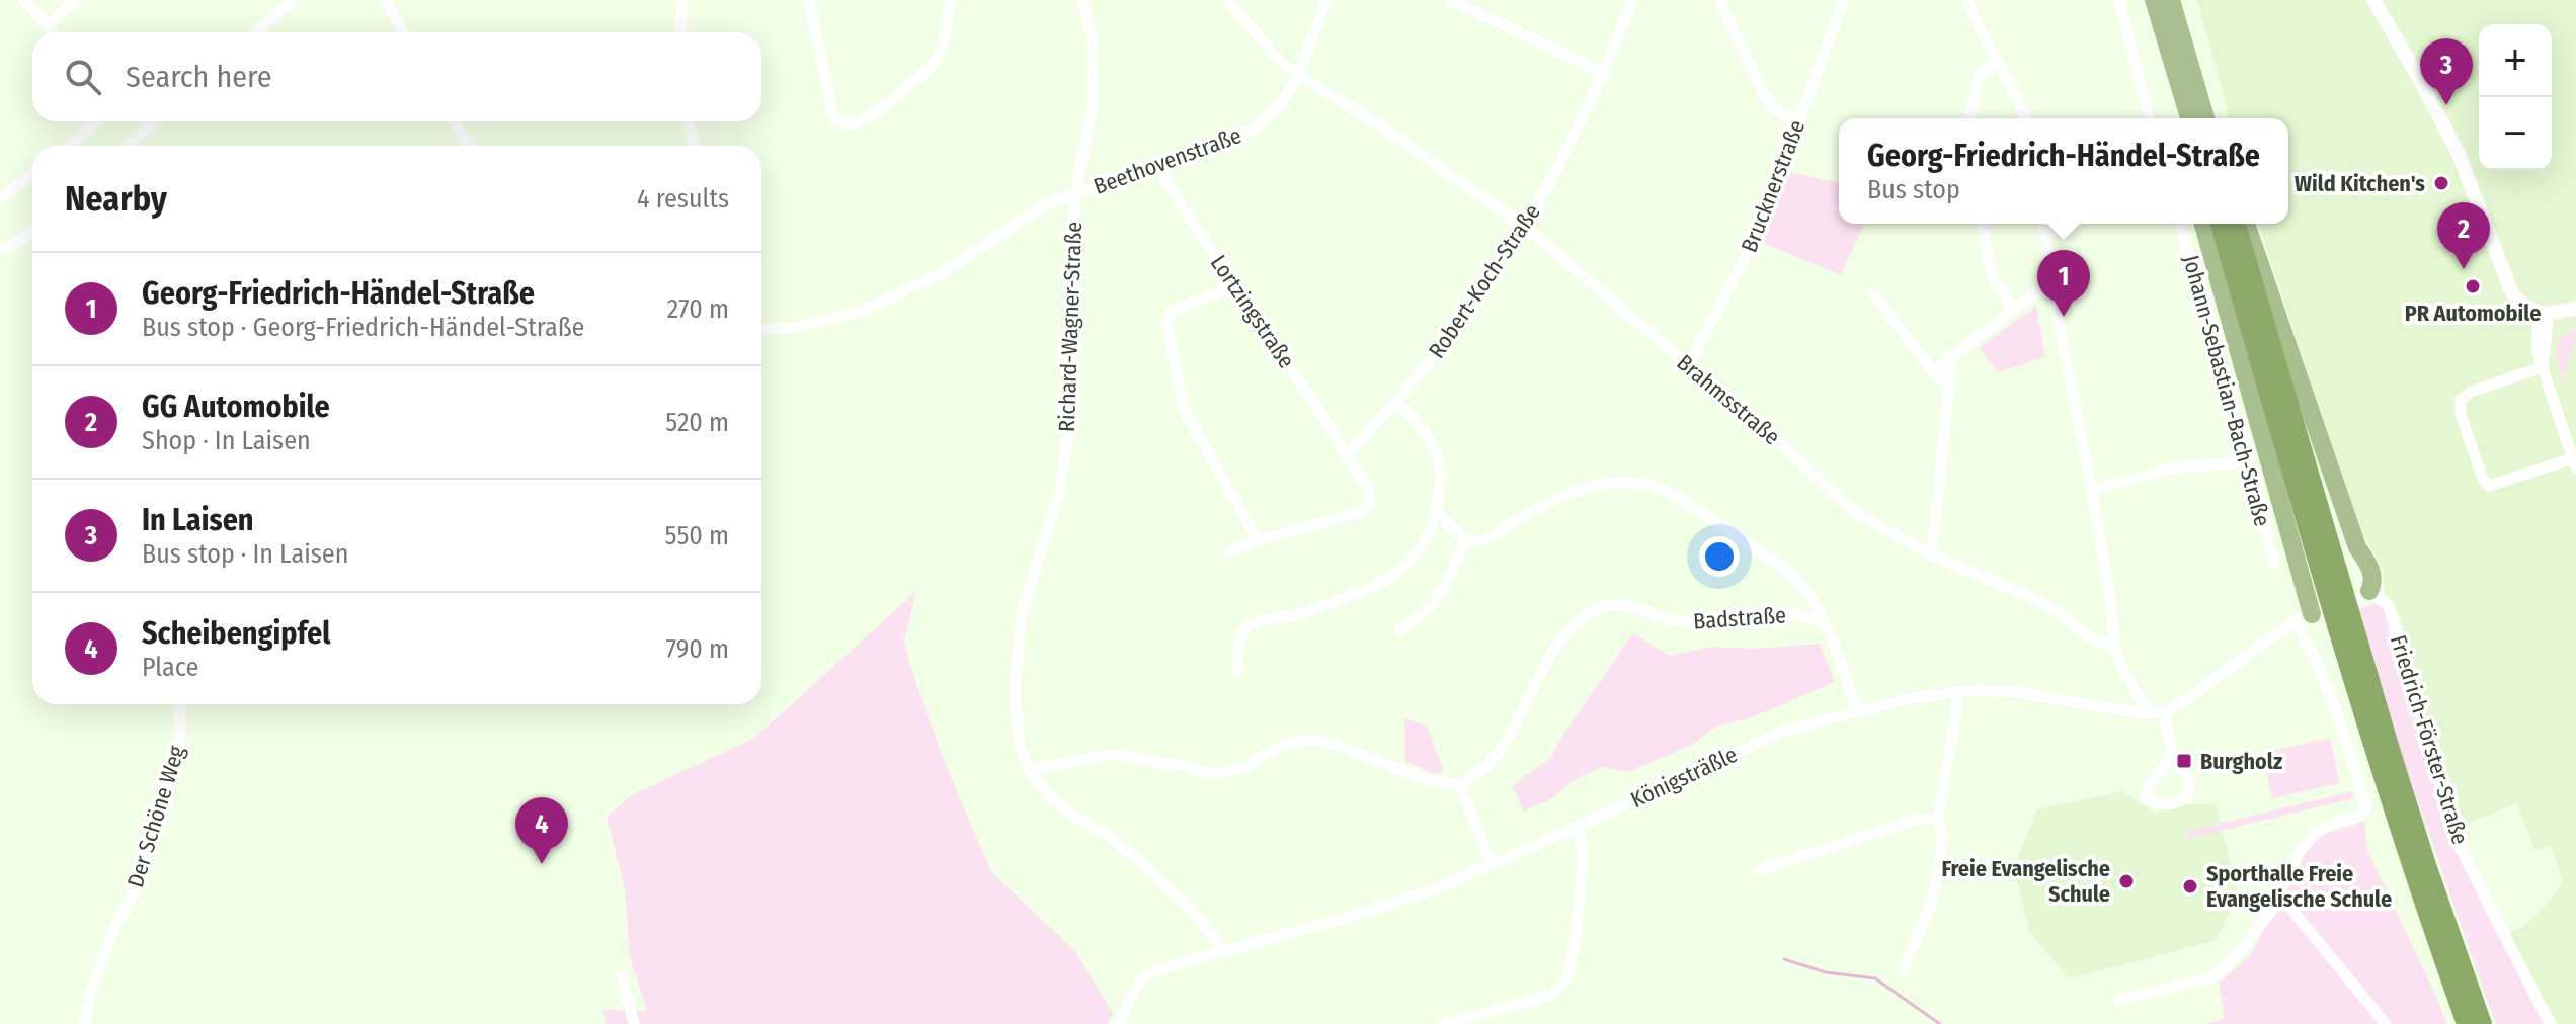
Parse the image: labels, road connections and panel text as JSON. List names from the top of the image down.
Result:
{
  "streets": {
    "street": [
      "Beethovenstraße",
      "Brucknerstraße",
      "Robert-Koch-Straße",
      "Lortzingstraße",
      "Richard-Wagner-Straße",
      "Johann-Sebastian-Bach-Straße",
      "Brahmsstraße",
      "Badstraße",
      "Friedrich-Förster-Straße",
      "Königsträßle",
      "Der Schöne Weg"
    ]
  },
  "crossings": [
    ["Beethovenstraße", "Lortzingstraße"],
    ["Beethovenstraße", "Richard-Wagner-Straße"],
    ["Beethovenstraße", "Brahmsstraße"],
    ["Brucknerstraße", "Brahmsstraße"],
    ["Robert-Koch-Straße", "Lortzingstraße"],
    ["Robert-Koch-Straße", "Brahmsstraße"],
    ["Richard-Wagner-Straße", "Königsträßle"],
    ["Friedrich-Förster-Straße", "Königsträßle"]
  ],
  "places": {
    "other": [
      "Wild Kitchen's",
      "PR Automobile",
      "Freie Evangelische Schule",
      "Sporthalle Freie Evangelische Schule"
    ],
    "transit": ["Burgholz"]
  },
  "page": {
    "map_buttons": ["+", "−"],
    "search": "Search here",
    "pins": [
      "3",
      "2",
      "1",
      "4"
    ],
    "popup": ["Georg-Friedrich-Händel-Straße", "Bus stop"],
    "heading": ["Nearby", "4 results"],
    "list": [
      {
        "mark": "1",
        "name": "Georg-Friedrich-Händel-Straße",
        "note": "Bus stop · Georg-Friedrich-Händel-Straße",
        "value": "270 m"
      },
      {
        "mark": "2",
        "name": "GG Automobile",
        "note": "Shop · In Laisen",
        "value": "520 m"
      },
      {
        "mark": "3",
        "name": "In Laisen",
        "note": "Bus stop · In Laisen",
        "value": "550 m"
      },
      {
        "mark": "4",
        "name": "Scheibengipfel",
        "note": "Place",
        "value": "790 m"
      }
    ]
  }
}
